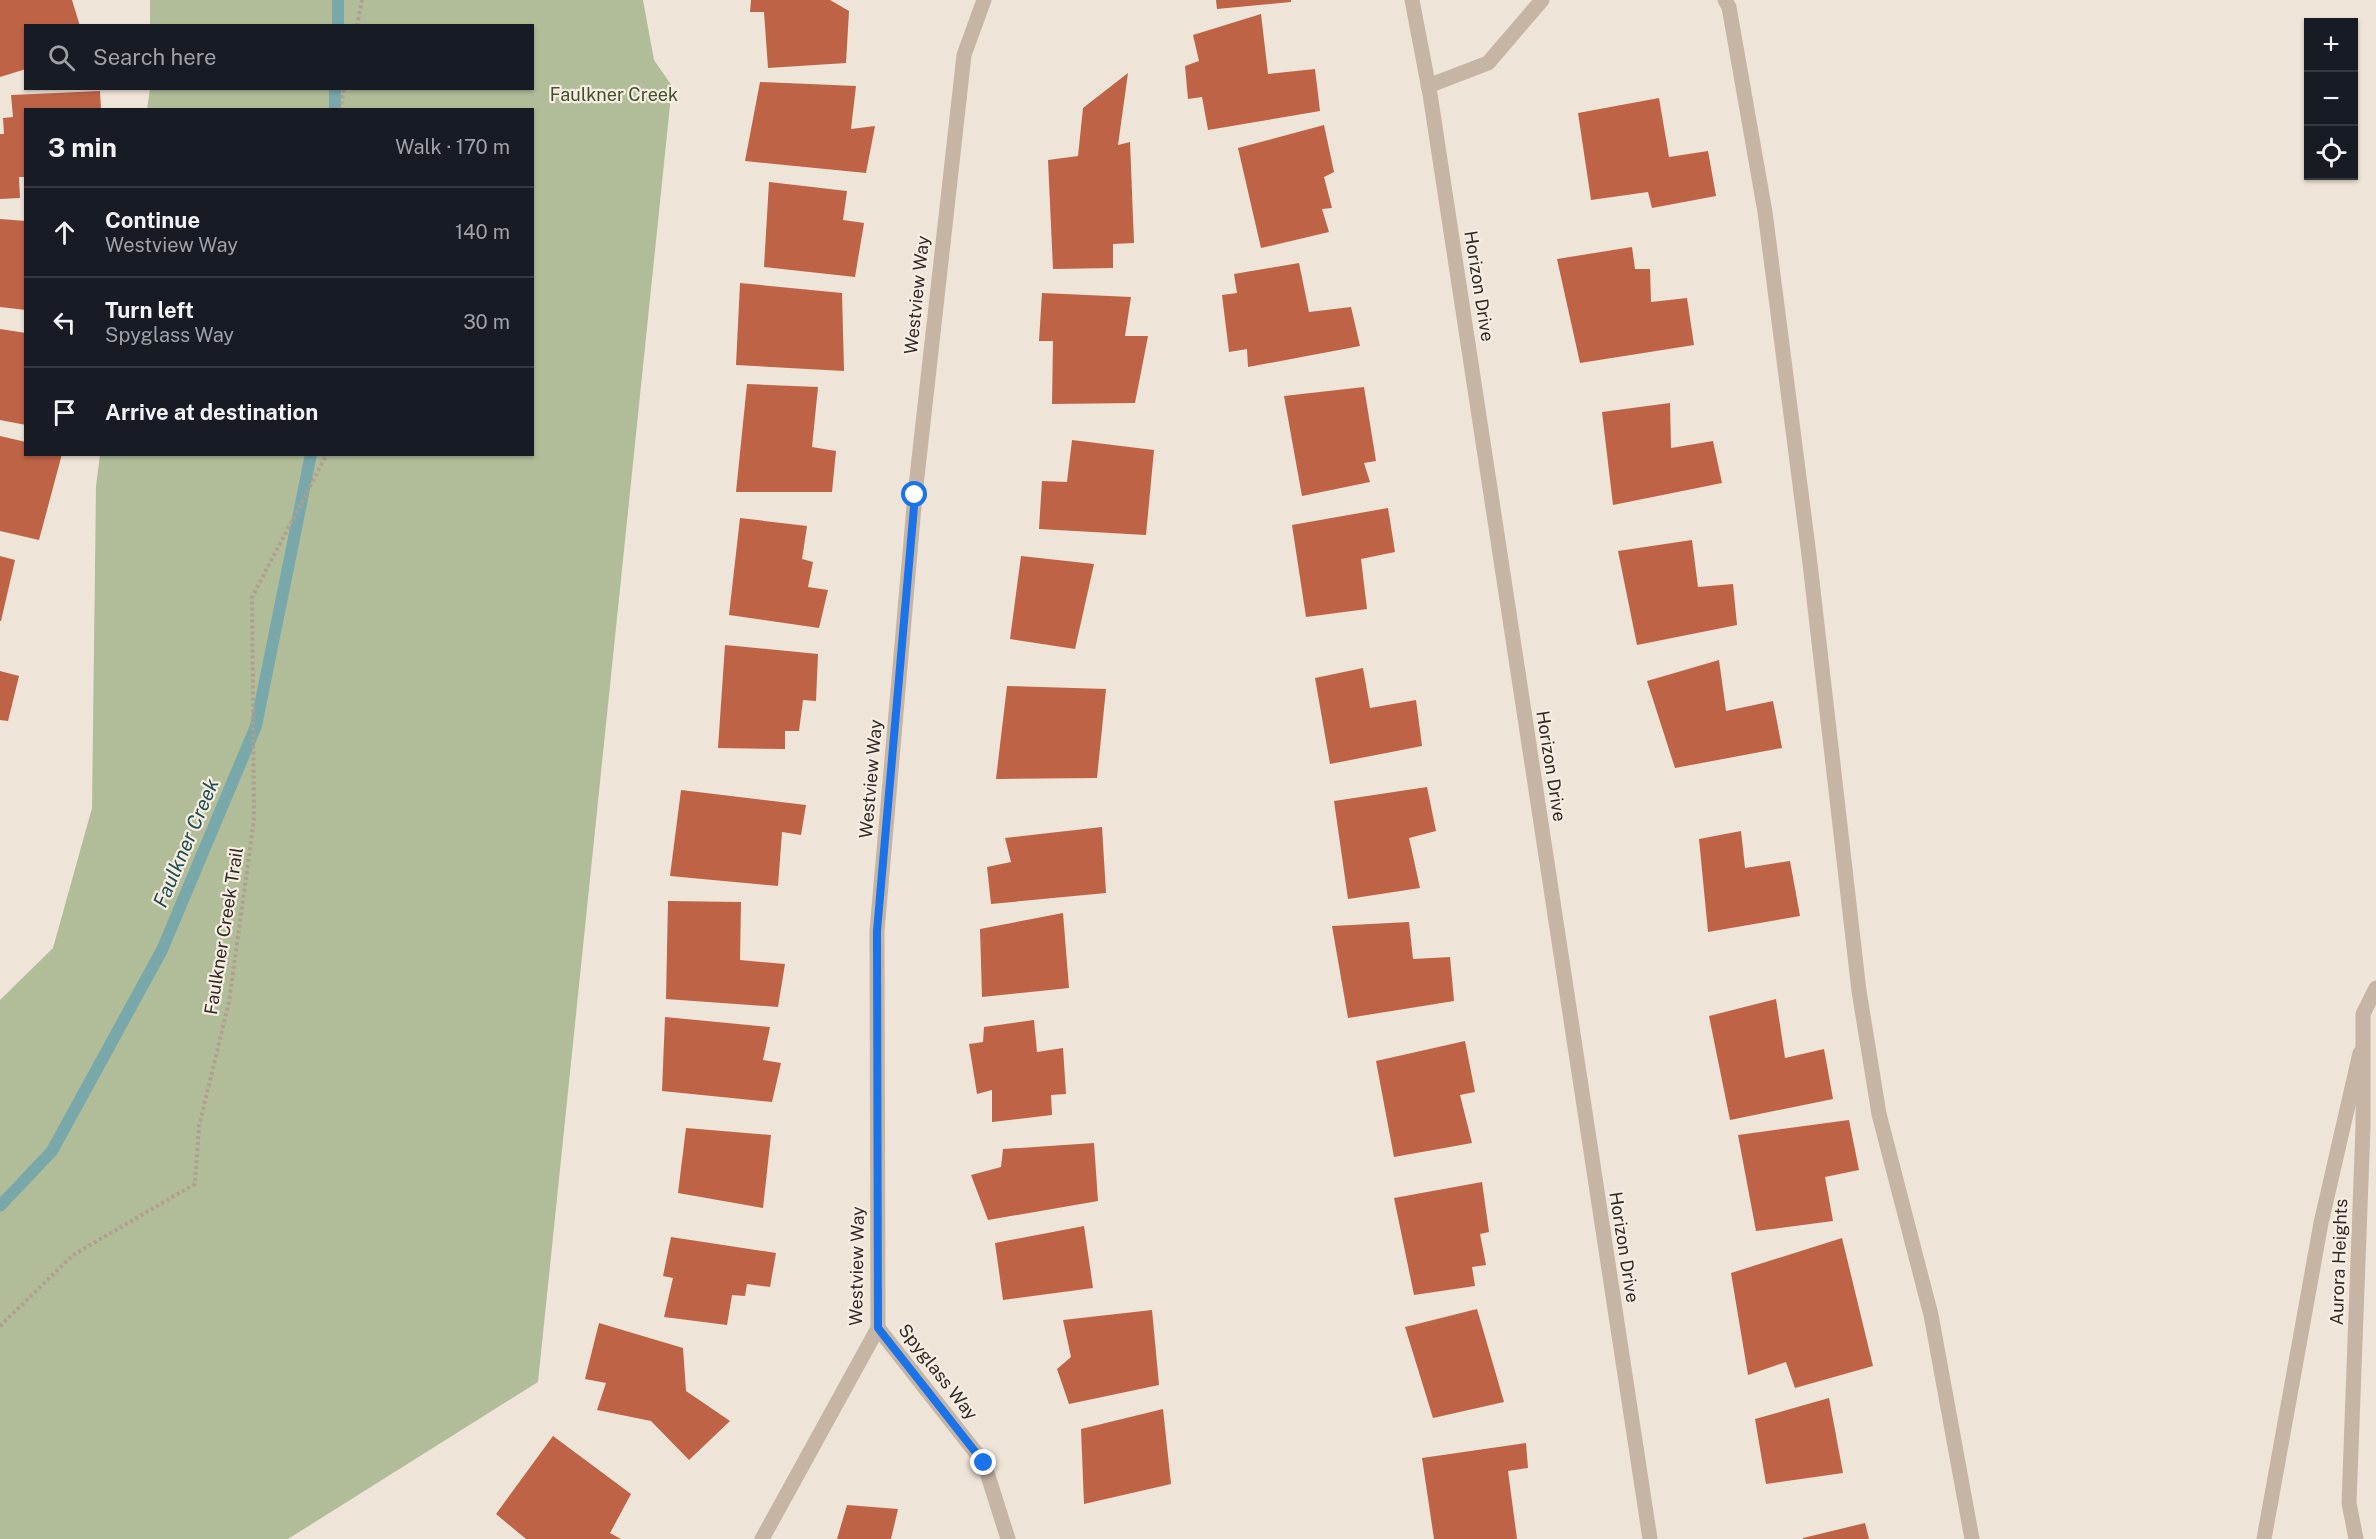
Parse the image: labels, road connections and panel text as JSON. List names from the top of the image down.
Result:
{
  "streets": {
    "street": [
      "Horizon Drive",
      "Westview Way",
      "Aurora Heights",
      "Spyglass Way"
    ],
    "path": ["Faulkner Creek Trail"]
  },
  "crossings": [
    ["Westview Way", "Spyglass Way"]
  ],
  "water": ["Faulkner Creek"],
  "parks": ["Faulkner Creek"],
  "page": {
    "map_buttons": ["+", "−"],
    "search": "Search here",
    "heading": ["3 min", "Walk · 170 m"],
    "list": [
      ["Continue", "Westview Way", "140 m"],
      ["Turn left", "Spyglass Way", "30 m"],
      "Arrive at destination"
    ]
  }
}
